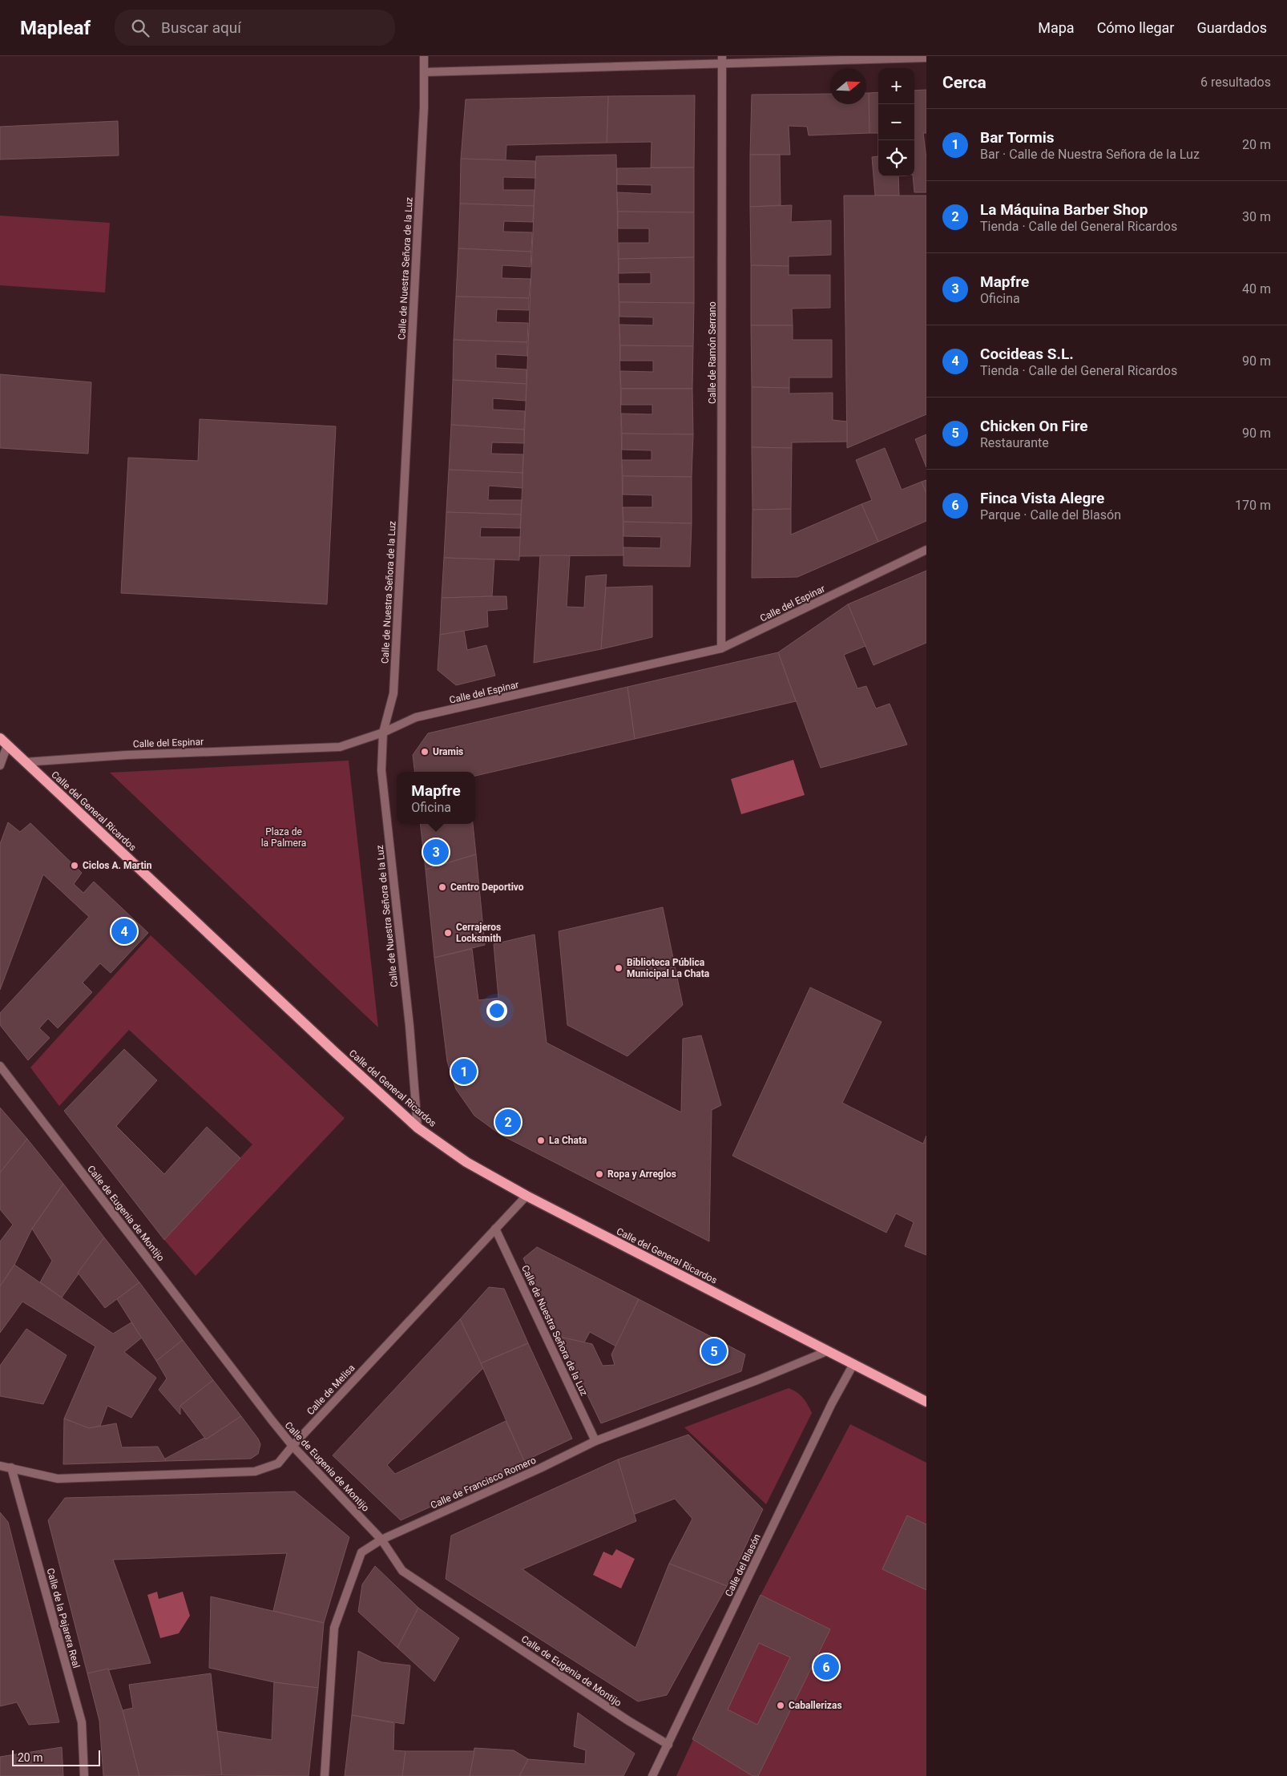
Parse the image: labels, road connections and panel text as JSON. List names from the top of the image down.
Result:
{
  "streets": {
    "main road": ["Calle del General Ricardos"],
    "street": [
      "Calle de Nuestra Señora de la Luz",
      "Calle de Ramón Serrano",
      "Calle del Espinar",
      "Calle de Eugenia de Montijo",
      "Calle de Melisa",
      "Calle de Francisco Romero",
      "Calle del Blasón",
      "Calle de la Pajarera Real"
    ]
  },
  "crossings": [
    ["Calle de Nuestra Señora de la Luz", "Calle del Espinar"],
    ["Calle de Nuestra Señora de la Luz", "Calle del General Ricardos"],
    ["Calle de Nuestra Señora de la Luz", "Calle de Melisa"],
    ["Calle de Nuestra Señora de la Luz", "Calle de Francisco Romero"],
    ["Calle de Ramón Serrano", "Calle del Espinar"],
    ["Calle del Espinar", "Calle del General Ricardos"],
    ["Calle del General Ricardos", "Calle de Melisa"],
    ["Calle del General Ricardos", "Calle de Francisco Romero"],
    ["Calle del General Ricardos", "Calle del Blasón"],
    ["Calle de Eugenia de Montijo", "Calle de Melisa"],
    ["Calle de Eugenia de Montijo", "Calle de Francisco Romero"],
    ["Calle de Eugenia de Montijo", "Calle del Blasón"],
    ["Calle de Melisa", "Calle de la Pajarera Real"]
  ],
  "parks": ["Plaza de la Palmera"],
  "places": [
    "Uramis",
    "Ciclos A. Martin",
    "Centro Deportivo",
    "Cerrajeros Locksmith",
    "Biblioteca Pública Municipal La Chata",
    "La Chata",
    "Ropa y Arreglos",
    "Caballerizas"
  ],
  "scale_bar": "20 m",
  "north": "right",
  "page": {
    "header": "Mapleaf",
    "search": "Buscar aquí",
    "nav": ["Mapa", "Cómo llegar", "Guardados"],
    "heading": ["Cerca", "6 resultados"],
    "map_buttons": ["+", "−"],
    "list": [
      {
        "mark": "1",
        "name": "Bar Tormis",
        "note": "Bar · Calle de Nuestra Señora de la Luz",
        "value": "20 m"
      },
      {
        "mark": "2",
        "name": "La Máquina Barber Shop",
        "note": "Tienda · Calle del General Ricardos",
        "value": "30 m"
      },
      {
        "mark": "3",
        "name": "Mapfre",
        "note": "Oficina",
        "value": "40 m"
      },
      {
        "mark": "4",
        "name": "Cocideas S.L.",
        "note": "Tienda · Calle del General Ricardos",
        "value": "90 m"
      },
      {
        "mark": "5",
        "name": "Chicken On Fire",
        "note": "Restaurante",
        "value": "90 m"
      },
      {
        "mark": "6",
        "name": "Finca Vista Alegre",
        "note": "Parque · Calle del Blasón",
        "value": "170 m"
      }
    ],
    "popup": ["Mapfre", "Oficina"],
    "pins": [
      "3",
      "4",
      "1",
      "2",
      "5",
      "6"
    ],
    "scale": "20 m"
  }
}
